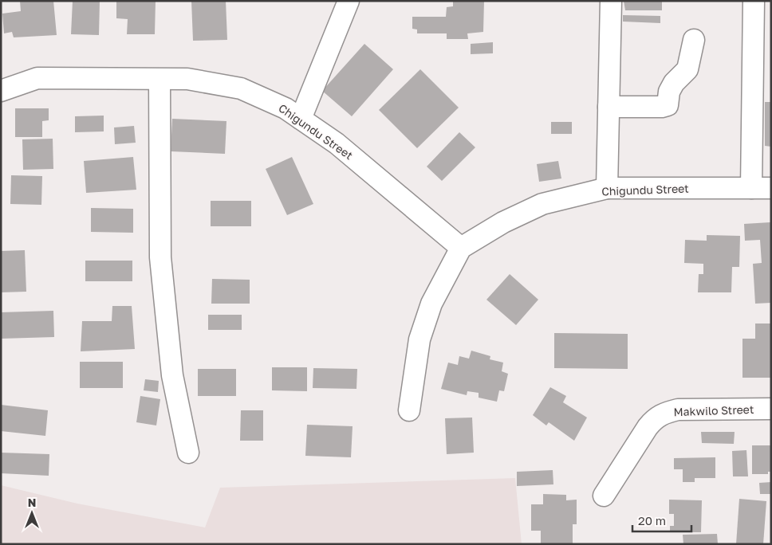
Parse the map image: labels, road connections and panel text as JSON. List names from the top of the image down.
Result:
{
  "streets": {
    "street": ["Chigundu Street", "Makwilo Street"]
  },
  "scale_bar": "20 m",
  "north": "top"
}
